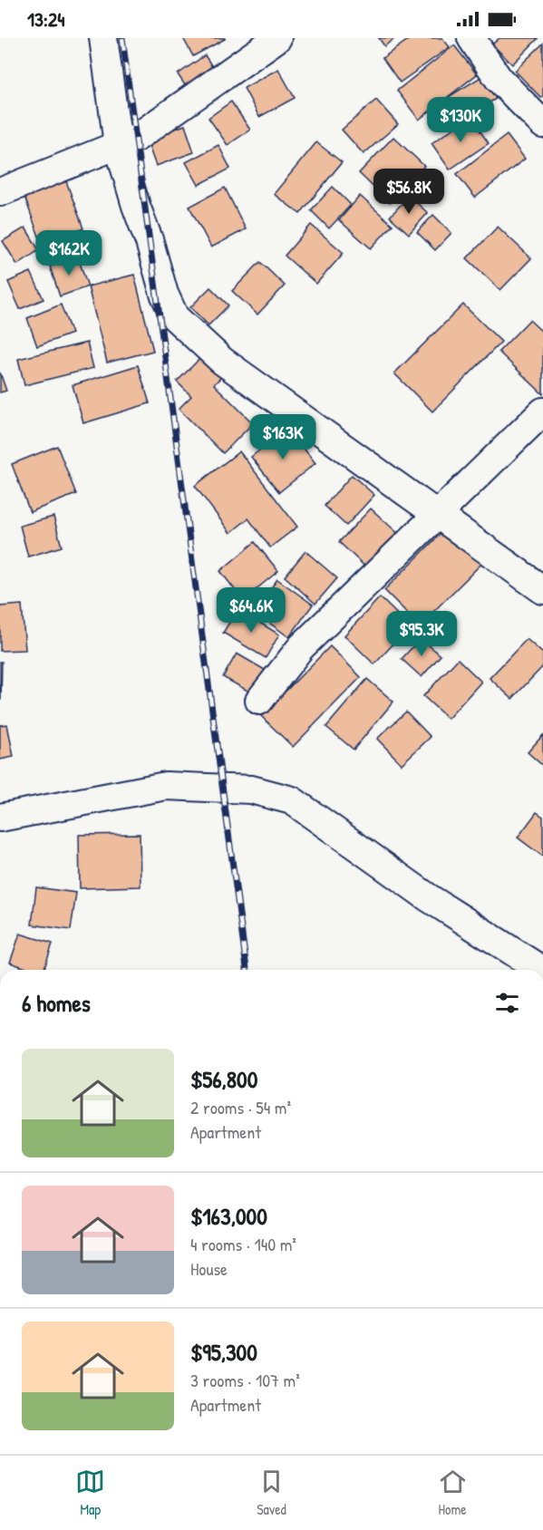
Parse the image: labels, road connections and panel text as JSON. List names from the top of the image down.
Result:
{
  "page": {
    "status": "13:24",
    "price": [
      "$130K",
      "$56.8K",
      "$162K",
      "$163K",
      "$64.6K",
      "$95.3K"
    ],
    "heading": "6 homes",
    "list": [
      {
        "name": "$56,800",
        "note": "2 rooms · 54 m² · Apartment"
      },
      {
        "name": "$163,000",
        "note": "4 rooms · 140 m² · House"
      },
      {
        "name": "$95,300",
        "note": "3 rooms · 107 m² · Apartment"
      }
    ],
    "tabs": ["Map", "Saved", "Home"]
  }
}
